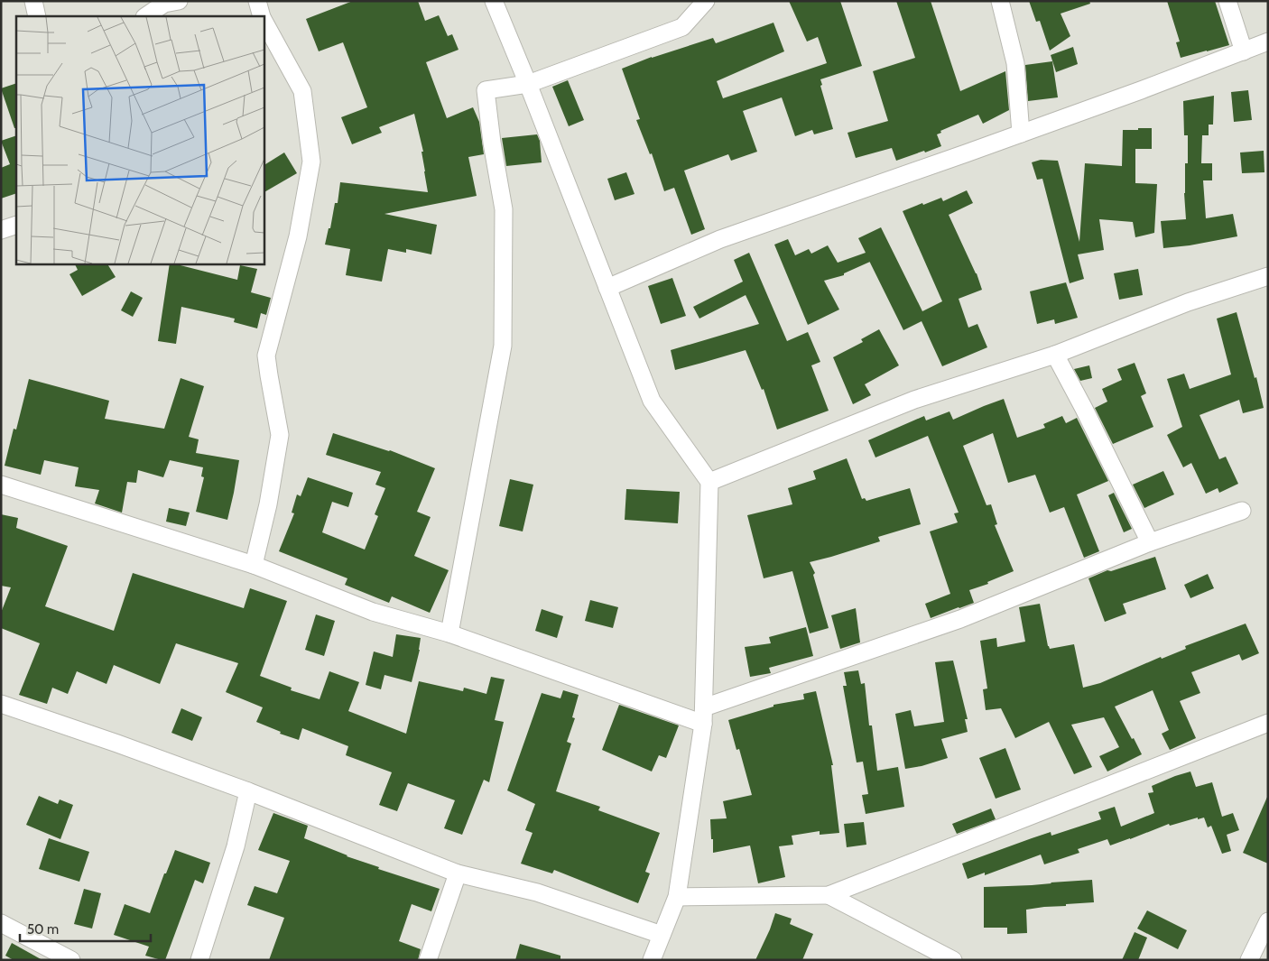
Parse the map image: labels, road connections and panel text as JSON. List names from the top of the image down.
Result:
{
  "scale_bar": "50 m"
}
